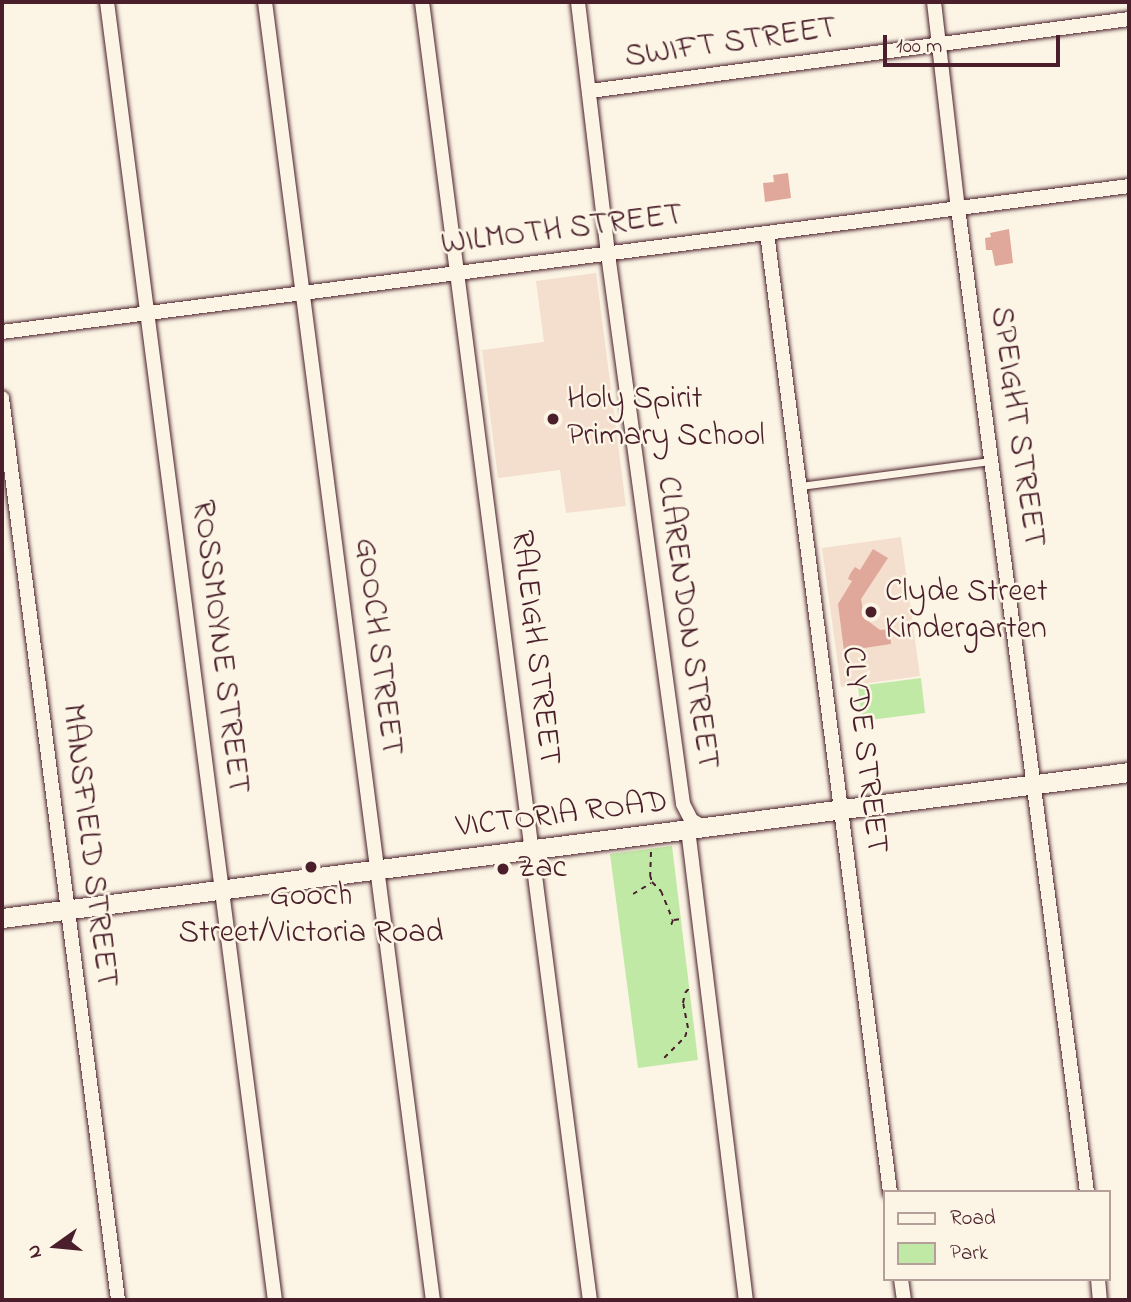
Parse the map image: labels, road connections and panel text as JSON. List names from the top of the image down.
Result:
{
  "streets": {
    "street": [
      "SWIFT STREET",
      "WILMOTH STREET",
      "SPEIGHT STREET",
      "CLARENDON STREET",
      "ROSSMOYNE STREET",
      "GOOCH STREET",
      "RALEIGH STREET",
      "CLYDE STREET",
      "VICTORIA ROAD",
      "MANSFIELD STREET"
    ]
  },
  "crossings": [
    ["SWIFT STREET", "SPEIGHT STREET"],
    ["SWIFT STREET", "CLARENDON STREET"],
    ["WILMOTH STREET", "SPEIGHT STREET"],
    ["WILMOTH STREET", "CLARENDON STREET"],
    ["WILMOTH STREET", "ROSSMOYNE STREET"],
    ["WILMOTH STREET", "GOOCH STREET"],
    ["WILMOTH STREET", "RALEIGH STREET"],
    ["WILMOTH STREET", "CLYDE STREET"],
    ["SPEIGHT STREET", "VICTORIA ROAD"],
    ["CLARENDON STREET", "VICTORIA ROAD"],
    ["ROSSMOYNE STREET", "VICTORIA ROAD"],
    ["GOOCH STREET", "VICTORIA ROAD"],
    ["RALEIGH STREET", "VICTORIA ROAD"],
    ["CLYDE STREET", "VICTORIA ROAD"],
    ["VICTORIA ROAD", "MANSFIELD STREET"]
  ],
  "places": [
    "Holy Spirit Primary School",
    "Clyde Street Kindergarten",
    "Gooch Street/Victoria Road",
    "Zac"
  ],
  "legend": ["Road", "Park"],
  "scale_bar": "100 m",
  "north": "left"
}
